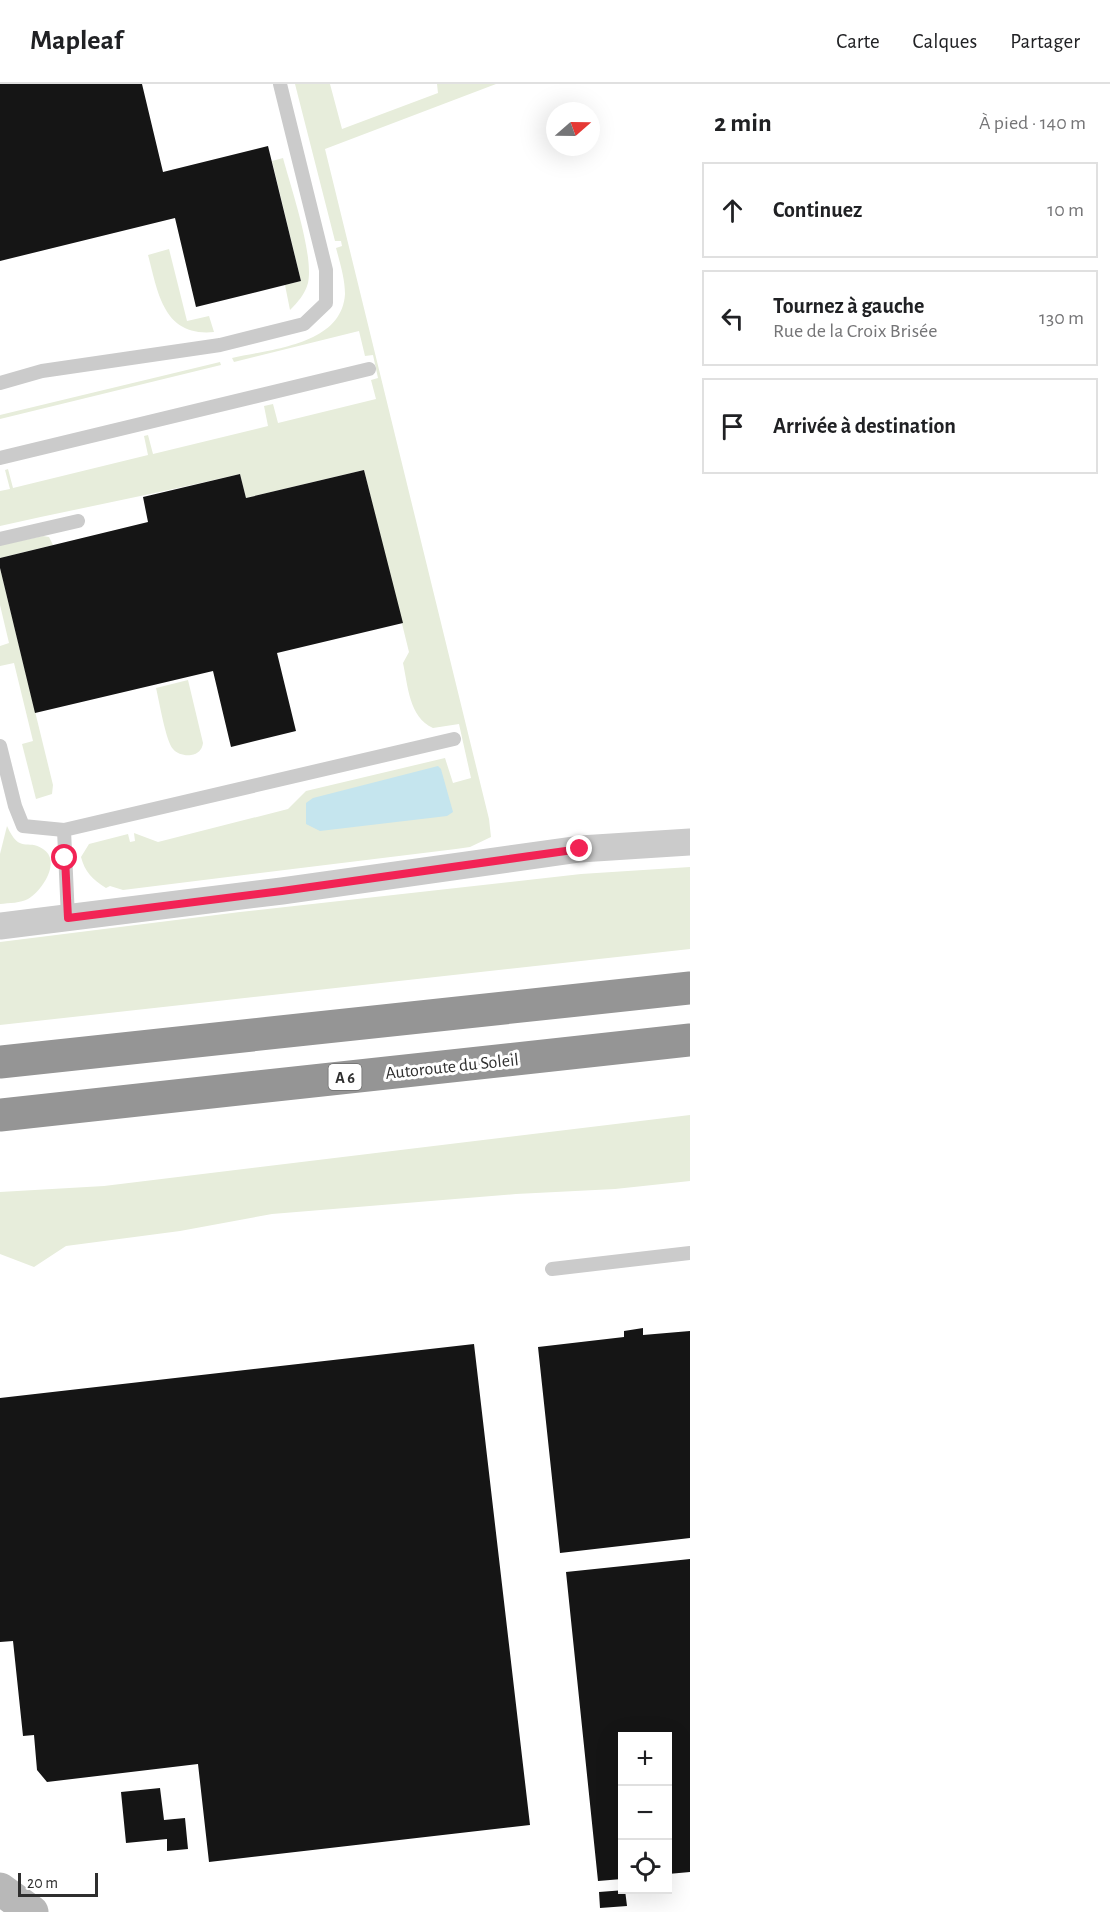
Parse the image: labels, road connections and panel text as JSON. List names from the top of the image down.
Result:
{
  "streets": {
    "highway": ["Autoroute du Soleil", "A 6"]
  },
  "scale_bar": "20 m",
  "north": "right",
  "page": {
    "header": "Mapleaf",
    "nav": ["Carte", "Calques", "Partager"],
    "heading": ["2 min", "À pied · 140 m"],
    "list": [
      ["Continuez", "10 m"],
      ["Tournez à gauche", "Rue de la Croix Brisée", "130 m"],
      "Arrivée à destination"
    ],
    "map_buttons": ["+", "−"],
    "scale": "20 m"
  }
}
